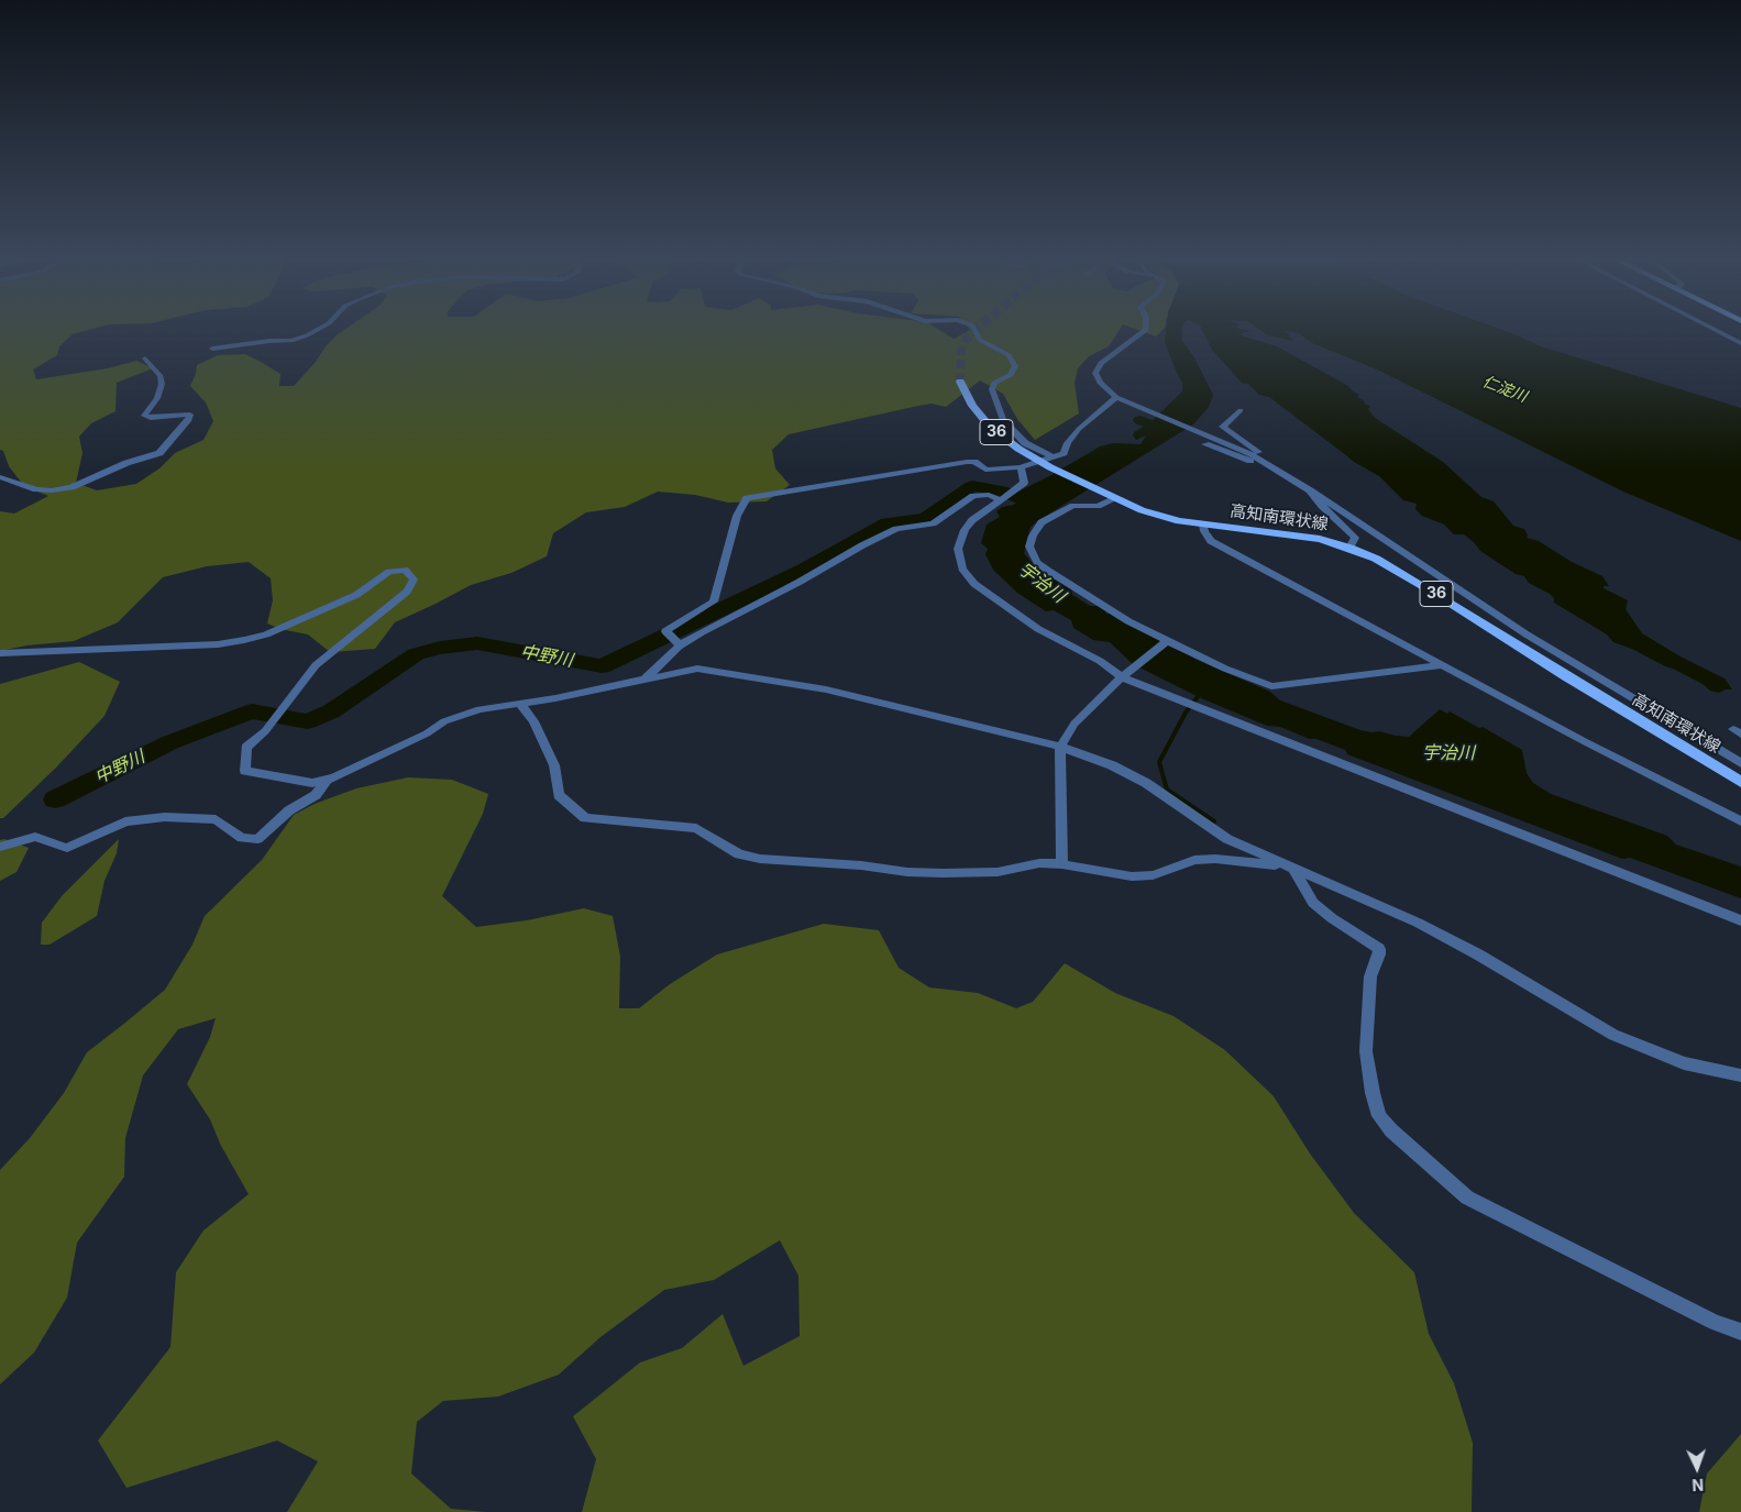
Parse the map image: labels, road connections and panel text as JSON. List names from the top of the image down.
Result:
{
  "streets": {
    "main road": ["36", "高知南環状線"]
  },
  "water": ["仁淀川", "宇治川", "中野川"],
  "north": "bottom"
}
